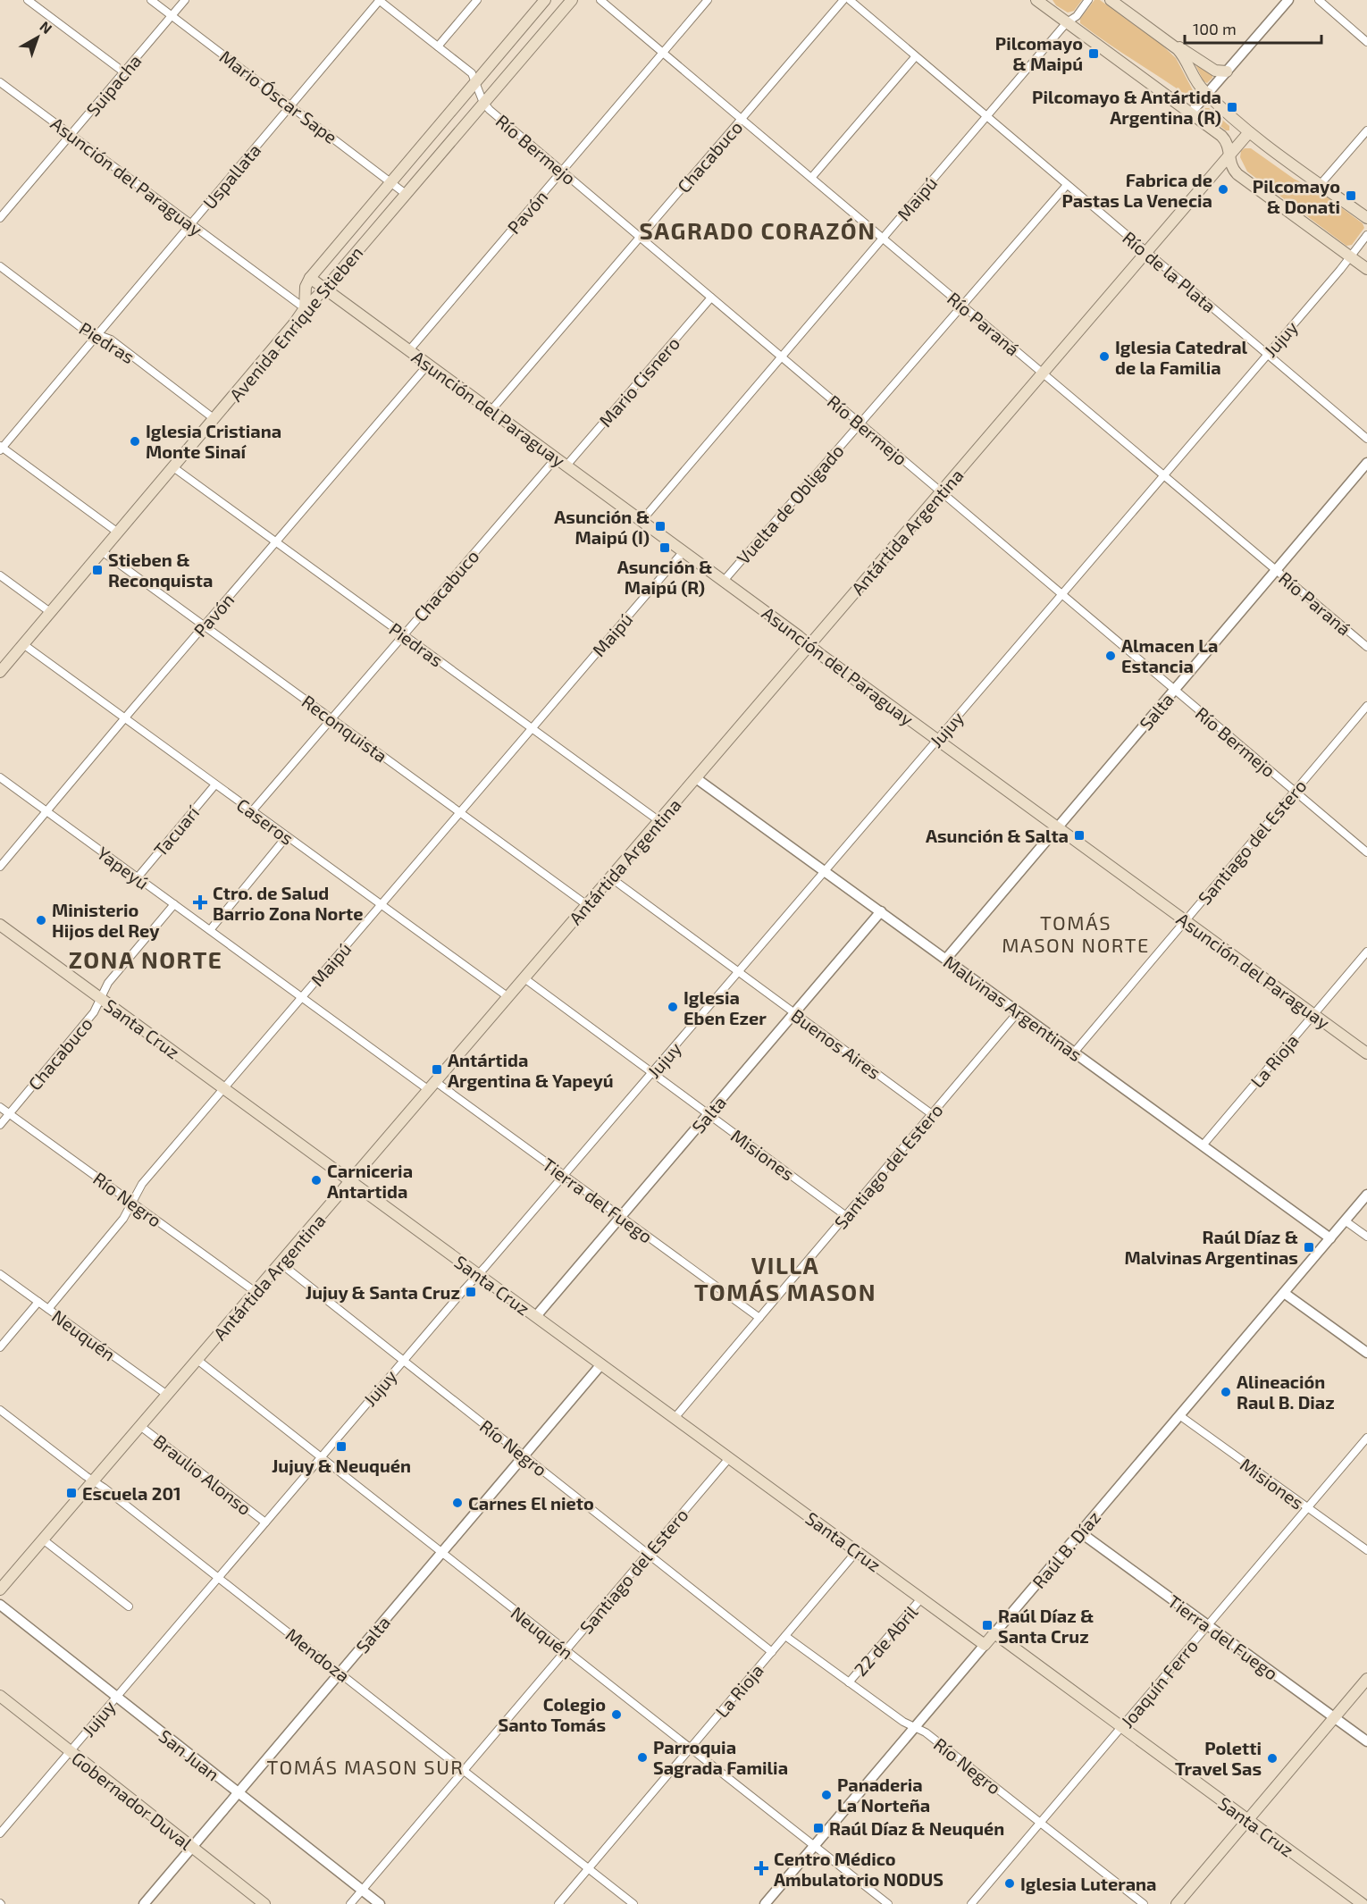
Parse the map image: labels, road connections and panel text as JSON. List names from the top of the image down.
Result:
{
  "streets": {
    "main road": [
      "Asunción del Paraguay",
      "Avenida Enrique Stieben",
      "Antártida Argentina",
      "Santa Cruz",
      "Raúl B. Díaz",
      "Gobernador Duval"
    ],
    "street": [
      "Suipacha",
      "Mario Óscar Sape",
      "Río Bermejo",
      "Chacabuco",
      "Uspallata",
      "Maipú",
      "Pavón",
      "Río de la Plata",
      "Río Paraná",
      "Jujuy",
      "Piedras",
      "Mario Cisnero",
      "Vuelta de Obligado",
      "Salta",
      "Reconquista",
      "Caseros",
      "Tacuarí",
      "Santiago del Estero",
      "Yapeyú",
      "Malvinas Argentinas",
      "Buenos Aires",
      "La Rioja",
      "Misiones",
      "Río Negro",
      "Tierra del Fuego",
      "Neuquén",
      "Braulio Alonso",
      "22 de Abril",
      "Mendoza",
      "Joaquín Ferro",
      "San Juan"
    ]
  },
  "crossings": [
    ["Suipacha", "Mario Óscar Sape"],
    ["Suipacha", "Asunción del Paraguay"],
    ["Mario Óscar Sape", "Uspallata"],
    ["Mario Óscar Sape", "Avenida Enrique Stieben"],
    ["Río Bermejo", "Chacabuco"],
    ["Río Bermejo", "Uspallata"],
    ["Río Bermejo", "Maipú"],
    ["Río Bermejo", "Pavón"],
    ["Río Bermejo", "Avenida Enrique Stieben"],
    ["Río Bermejo", "Jujuy"],
    ["Río Bermejo", "Mario Cisnero"],
    ["Río Bermejo", "Vuelta de Obligado"],
    ["Río Bermejo", "Antártida Argentina"],
    ["Río Bermejo", "Salta"],
    ["Río Bermejo", "Santiago del Estero"],
    ["Chacabuco", "Asunción del Paraguay"],
    ["Chacabuco", "Río Paraná"],
    ["Chacabuco", "Piedras"],
    ["Chacabuco", "Reconquista"],
    ["Chacabuco", "Caseros"],
    ["Chacabuco", "Yapeyú"],
    ["Chacabuco", "Santa Cruz"],
    ["Chacabuco", "Río Negro"],
    ["Asunción del Paraguay", "Uspallata"],
    ["Asunción del Paraguay", "Maipú"],
    ["Asunción del Paraguay", "Pavón"],
    ["Asunción del Paraguay", "Avenida Enrique Stieben"],
    ["Asunción del Paraguay", "Jujuy"],
    ["Asunción del Paraguay", "Mario Cisnero"],
    ["Asunción del Paraguay", "Vuelta de Obligado"],
    ["Asunción del Paraguay", "Antártida Argentina"],
    ["Asunción del Paraguay", "Salta"],
    ["Asunción del Paraguay", "Santiago del Estero"],
    ["Asunción del Paraguay", "La Rioja"],
    ["Uspallata", "Piedras"],
    ["Maipú", "Río de la Plata"],
    ["Maipú", "Río Paraná"],
    ["Maipú", "Piedras"],
    ["Maipú", "Reconquista"],
    ["Maipú", "Caseros"],
    ["Maipú", "Yapeyú"],
    ["Maipú", "Santa Cruz"],
    ["Maipú", "Río Negro"],
    ["Maipú", "Neuquén"],
    ["Pavón", "Río Paraná"],
    ["Pavón", "Piedras"],
    ["Pavón", "Reconquista"],
    ["Pavón", "Caseros"],
    ["Pavón", "Yapeyú"],
    ["Río de la Plata", "Jujuy"],
    ["Río de la Plata", "Vuelta de Obligado"],
    ["Río de la Plata", "Antártida Argentina"],
    ["Avenida Enrique Stieben", "Piedras"],
    ["Avenida Enrique Stieben", "Reconquista"],
    ["Avenida Enrique Stieben", "Caseros"],
    ["Río Paraná", "Jujuy"],
    ["Río Paraná", "Vuelta de Obligado"],
    ["Río Paraná", "Antártida Argentina"],
    ["Río Paraná", "Salta"],
    ["Jujuy", "Malvinas Argentinas"],
    ["Jujuy", "Santa Cruz"],
    ["Jujuy", "Buenos Aires"],
    ["Jujuy", "Misiones"],
    ["Jujuy", "Río Negro"],
    ["Jujuy", "Tierra del Fuego"],
    ["Jujuy", "Neuquén"],
    ["Jujuy", "Braulio Alonso"],
    ["Jujuy", "Mendoza"],
    ["Jujuy", "San Juan"],
    ["Jujuy", "Gobernador Duval"],
    ["Piedras", "Antártida Argentina"],
    ["Antártida Argentina", "Reconquista"],
    ["Antártida Argentina", "Caseros"],
    ["Antártida Argentina", "Yapeyú"],
    ["Antártida Argentina", "Malvinas Argentinas"],
    ["Antártida Argentina", "Santa Cruz"],
    ["Antártida Argentina", "Buenos Aires"],
    ["Antártida Argentina", "Misiones"],
    ["Antártida Argentina", "Río Negro"],
    ["Antártida Argentina", "Tierra del Fuego"],
    ["Antártida Argentina", "Neuquén"],
    ["Antártida Argentina", "Braulio Alonso"],
    ["Antártida Argentina", "Mendoza"],
    ["Salta", "Malvinas Argentinas"],
    ["Salta", "Santa Cruz"],
    ["Salta", "Buenos Aires"],
    ["Salta", "Misiones"],
    ["Salta", "Río Negro"],
    ["Salta", "Tierra del Fuego"],
    ["Salta", "Neuquén"],
    ["Salta", "Mendoza"],
    ["Salta", "San Juan"],
    ["Salta", "Gobernador Duval"],
    ["Caseros", "Tacuarí"],
    ["Tacuarí", "Yapeyú"],
    ["Santiago del Estero", "Malvinas Argentinas"],
    ["Santiago del Estero", "Santa Cruz"],
    ["Santiago del Estero", "Buenos Aires"],
    ["Santiago del Estero", "Misiones"],
    ["Santiago del Estero", "Río Negro"],
    ["Santiago del Estero", "Tierra del Fuego"],
    ["Santiago del Estero", "Neuquén"],
    ["Santiago del Estero", "Mendoza"],
    ["Santiago del Estero", "San Juan"],
    ["Yapeyú", "Tierra del Fuego"],
    ["Malvinas Argentinas", "La Rioja"],
    ["Malvinas Argentinas", "Raúl B. Díaz"],
    ["Santa Cruz", "La Rioja"],
    ["Santa Cruz", "Raúl B. Díaz"],
    ["Santa Cruz", "22 de Abril"],
    ["Santa Cruz", "Joaquín Ferro"],
    ["La Rioja", "Río Negro"],
    ["La Rioja", "Neuquén"],
    ["La Rioja", "Mendoza"],
    ["Misiones", "Raúl B. Díaz"],
    ["Misiones", "Joaquín Ferro"],
    ["Río Negro", "Raúl B. Díaz"],
    ["Río Negro", "22 de Abril"],
    ["Río Negro", "Joaquín Ferro"],
    ["Tierra del Fuego", "Raúl B. Díaz"],
    ["Tierra del Fuego", "Joaquín Ferro"],
    ["Neuquén", "Raúl B. Díaz"]
  ],
  "districts": [
    "SAGRADO CORAZÓN",
    "TOMÁS MASON NORTE",
    "ZONA NORTE",
    "VILLA TOMÁS MASON",
    "TOMÁS MASON SUR"
  ],
  "places": {
    "transit": [
      "Pilcomayo & Maipú",
      "Pilcomayo & Antártida Argentina (R)",
      "Pilcomayo & Donati",
      "Asunción & Maipú (I)",
      "Asunción & Maipú (R)",
      "Stieben & Reconquista",
      "Asunción & Salta",
      "Antártida Argentina & Yapeyú",
      "Raúl Díaz & Malvinas Argentinas",
      "Jujuy & Santa Cruz",
      "Jujuy & Neuquén",
      "Escuela 201",
      "Raúl Díaz & Santa Cruz",
      "Raúl Díaz & Neuquén"
    ],
    "other": [
      "Fabrica de Pastas La Venecia",
      "Iglesia Catedral de la Familia",
      "Iglesia Cristiana Monte Sinaí",
      "Almacen La Estancia",
      "Ministerio Hijos del Rey",
      "Iglesia Eben Ezer",
      "Carniceria Antartida",
      "Alineación Raul B. Diaz",
      "Carnes El nieto",
      "Colegio Santo Tomás",
      "Parroquia Sagrada Familia",
      "Poletti Travel Sas",
      "Panaderia La Norteña",
      "Iglesia Luterana"
    ],
    "health": ["Ctro. de Salud Barrio Zona Norte", "Centro Médico Ambulatorio NODUS"]
  },
  "scale_bar": "100 m",
  "north": "top right"
}
